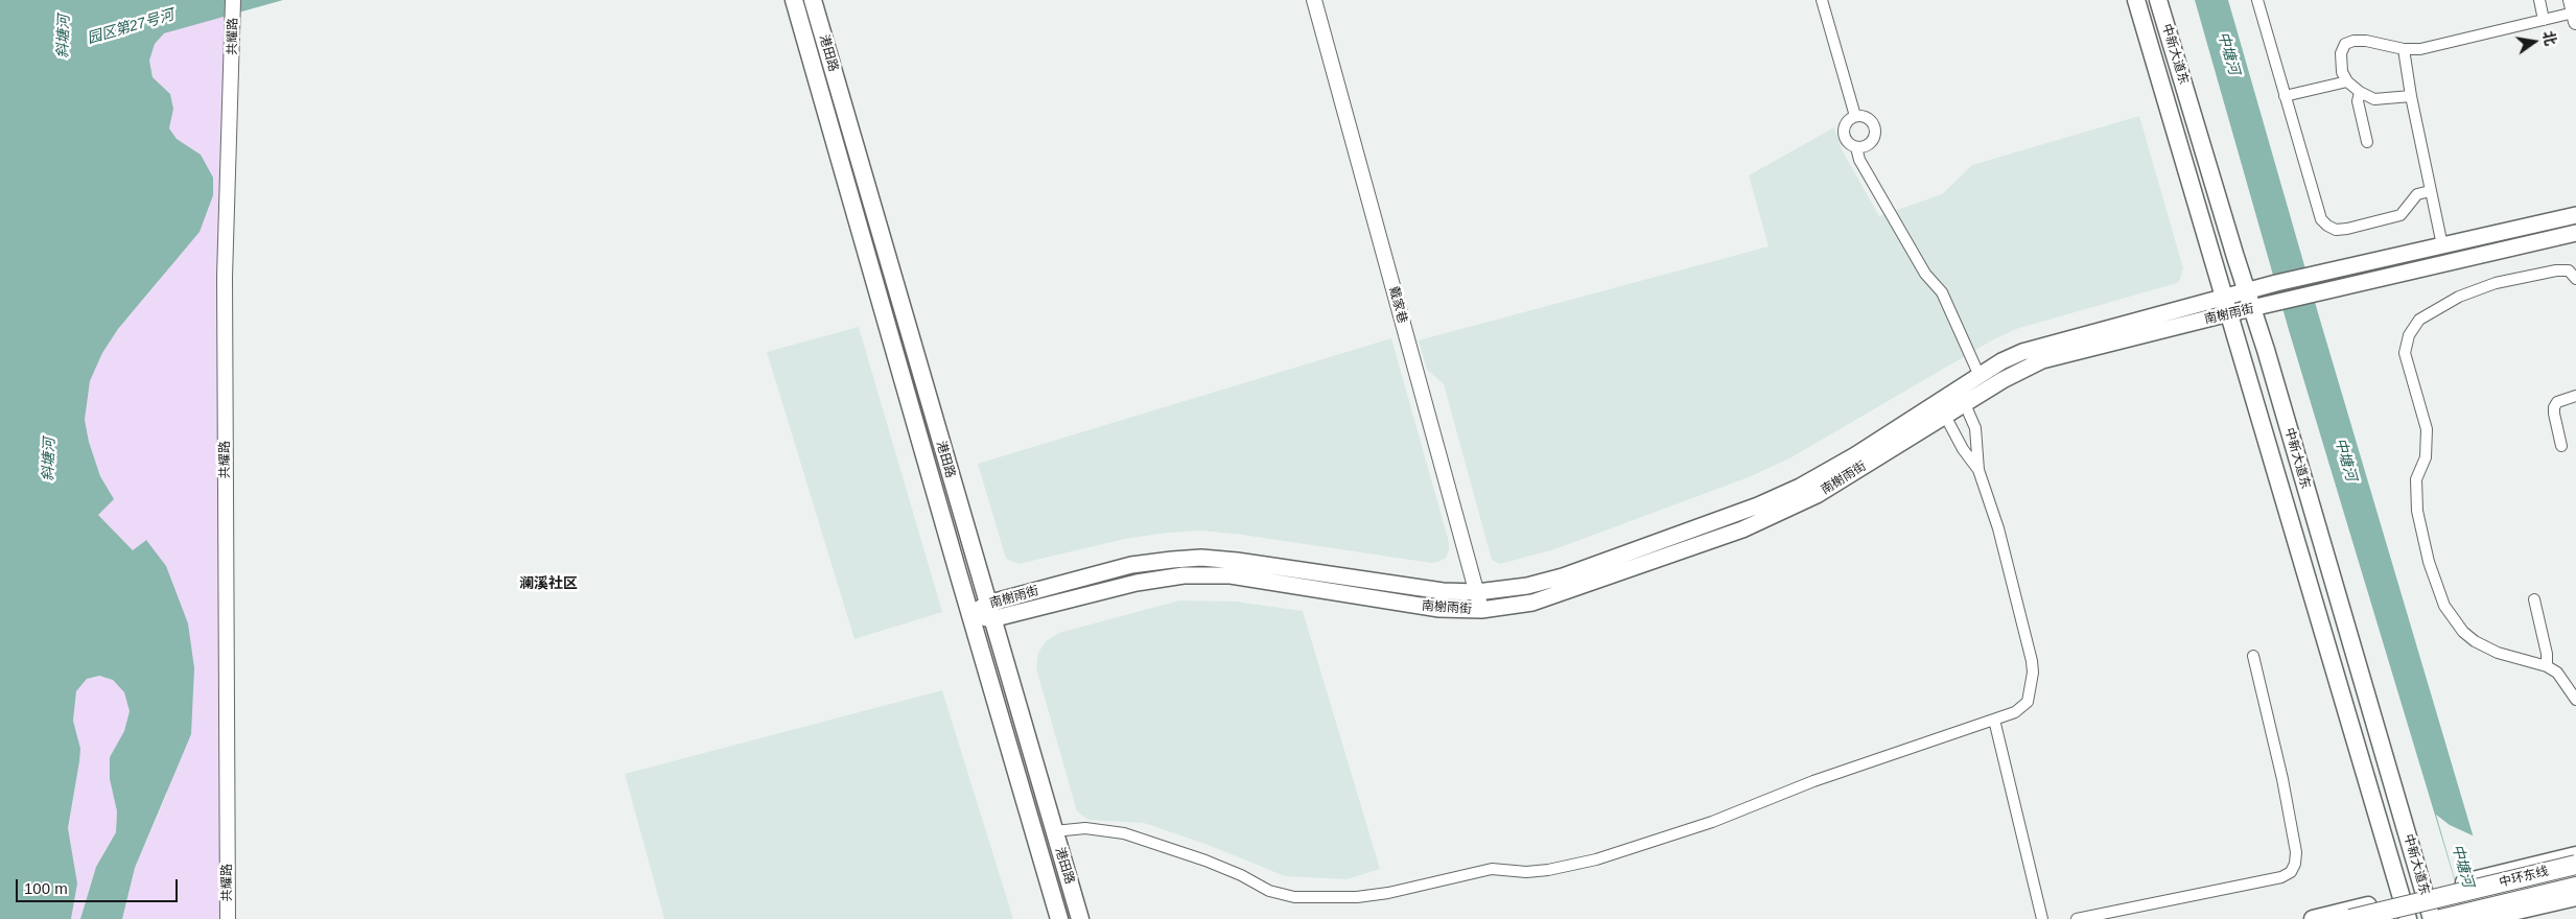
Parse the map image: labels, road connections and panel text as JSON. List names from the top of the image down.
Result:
{
  "streets": {
    "highway": ["中环东线"],
    "main road": ["港田路", "中新大道东", "南榭雨街"],
    "street": ["共耀路", "戴家巷"]
  },
  "crossings": [
    ["港田路", "南榭雨街"],
    ["中新大道东", "南榭雨街"],
    ["戴家巷", "南榭雨街"]
  ],
  "districts": ["澜溪社区"],
  "water": ["园区第27号河", "斜塘河", "中塘河"],
  "scale_bar": "100 m",
  "north": "right"
}
